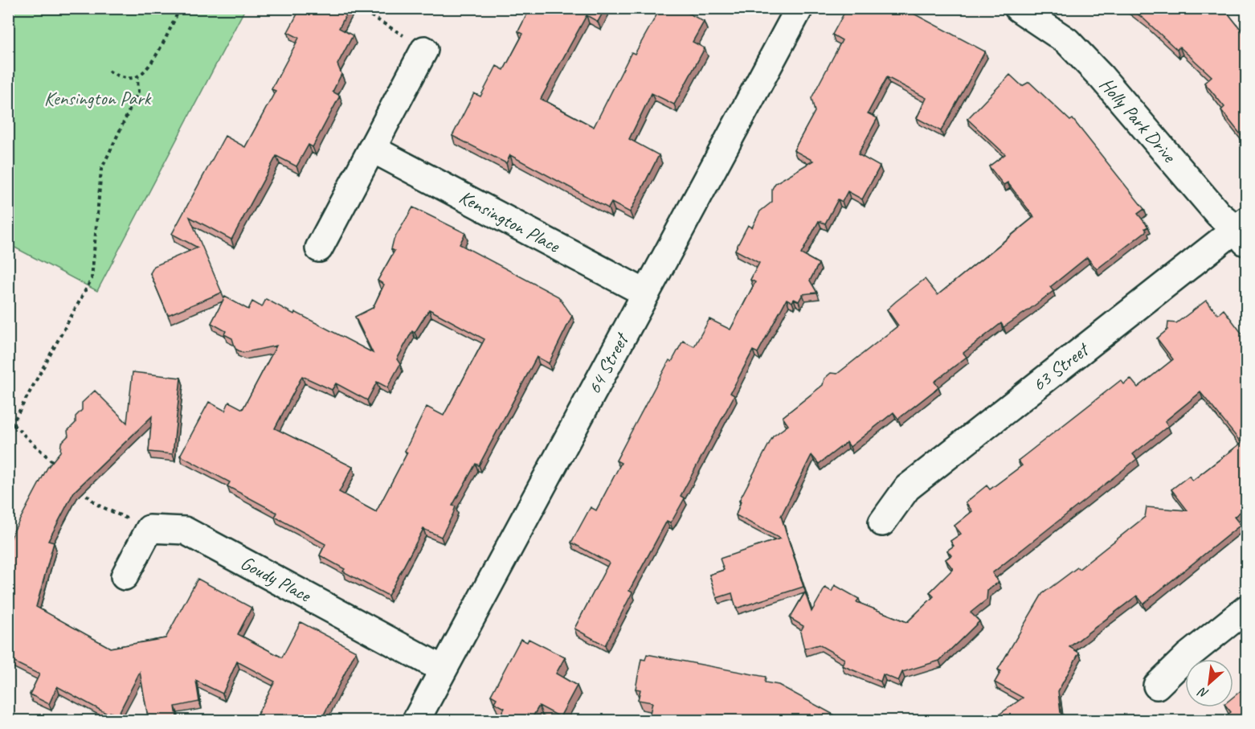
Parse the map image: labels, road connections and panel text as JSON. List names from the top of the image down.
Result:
{
  "streets": {
    "street": [
      "Holly Park Drive",
      "Kensington Place",
      "64 Street",
      "63 Street",
      "Goudy Place"
    ]
  },
  "crossings": [
    ["Holly Park Drive", "63 Street"],
    ["Kensington Place", "64 Street"],
    ["64 Street", "Goudy Place"]
  ],
  "parks": ["Kensington Park"],
  "north": "bottom left"
}
